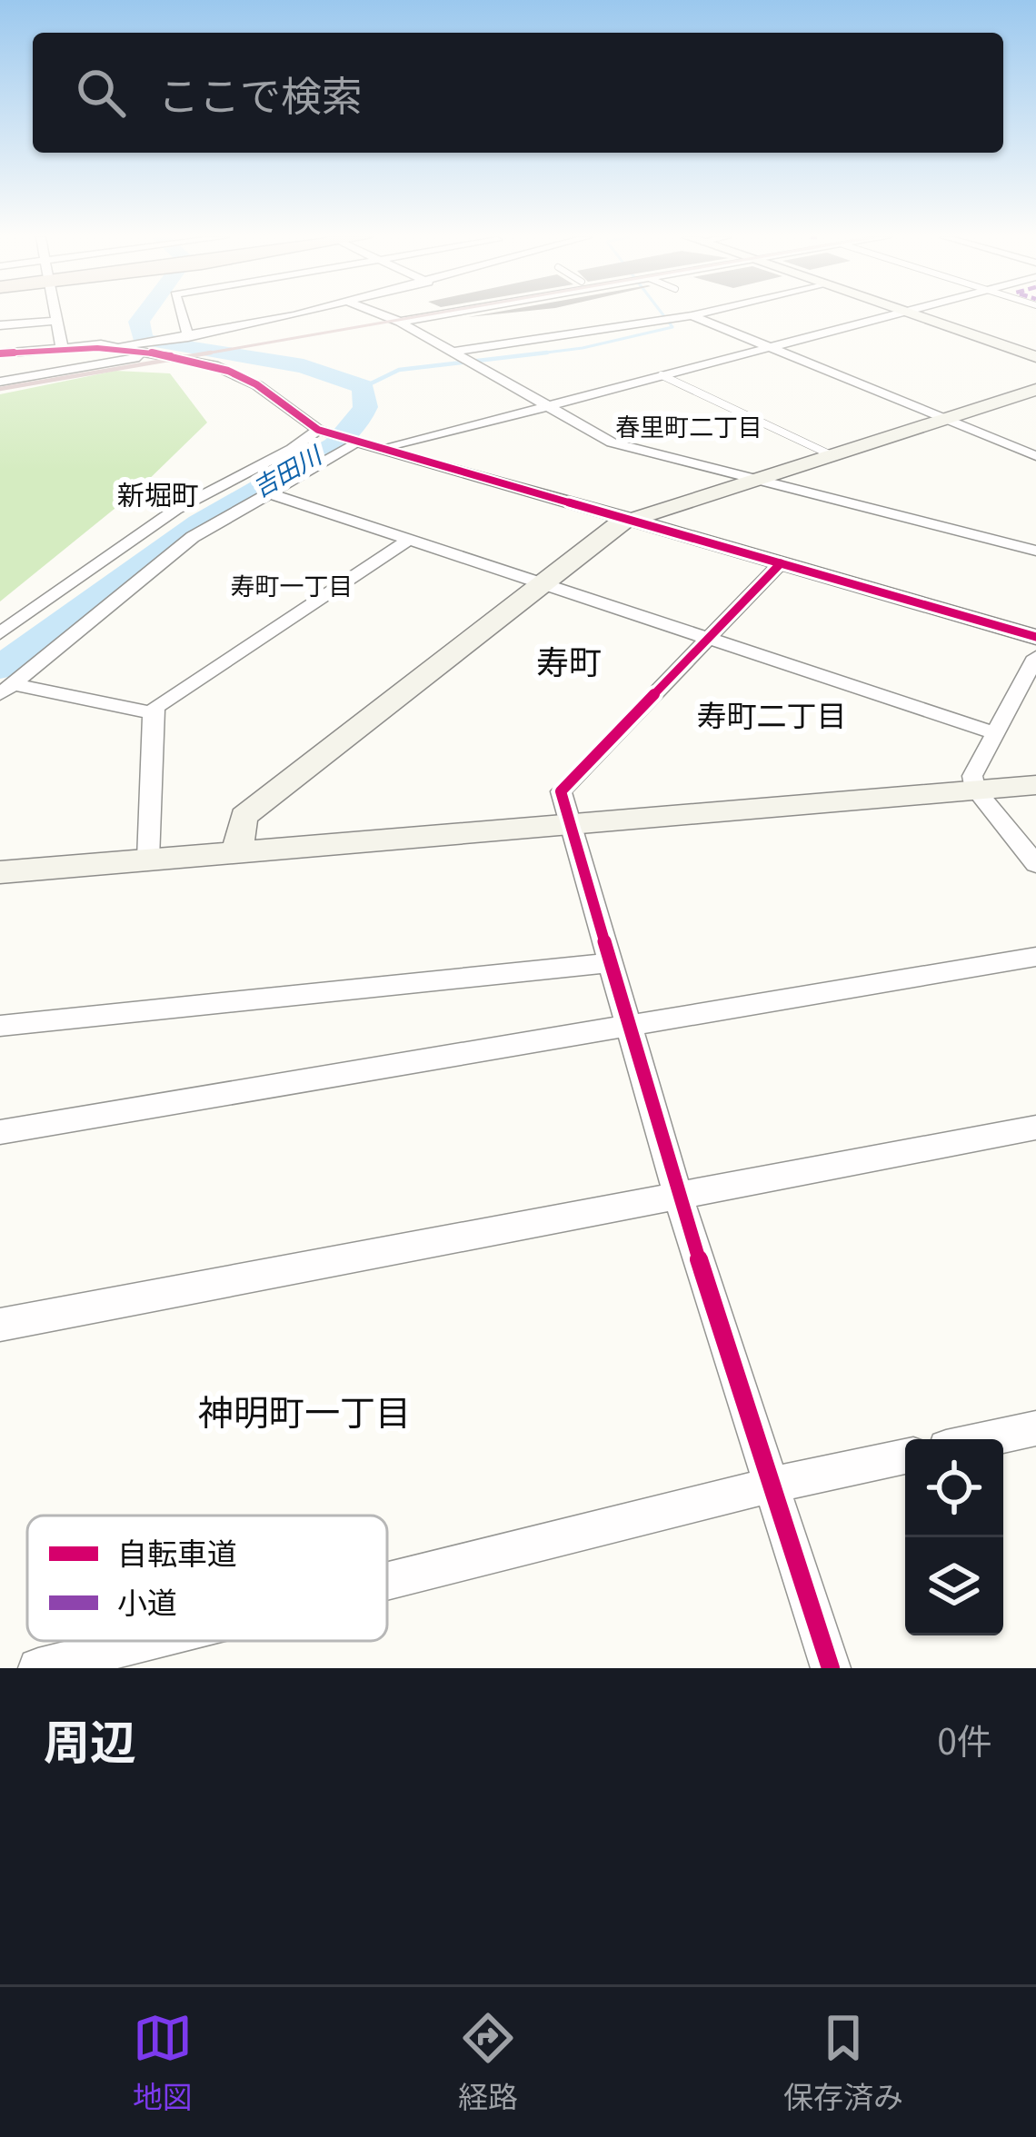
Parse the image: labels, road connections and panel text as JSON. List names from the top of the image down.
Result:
{
  "districts": [
    "春里町二丁目",
    "新堀町",
    "寿町一丁目",
    "寿町",
    "寿町二丁目",
    "神明町一丁目"
  ],
  "water": ["吉田川"],
  "legend": ["自転車道", "小道"],
  "page": {
    "search": "ここで検索",
    "heading": ["周辺", "0件"],
    "nav": ["地図", "経路", "保存済み"]
  }
}
